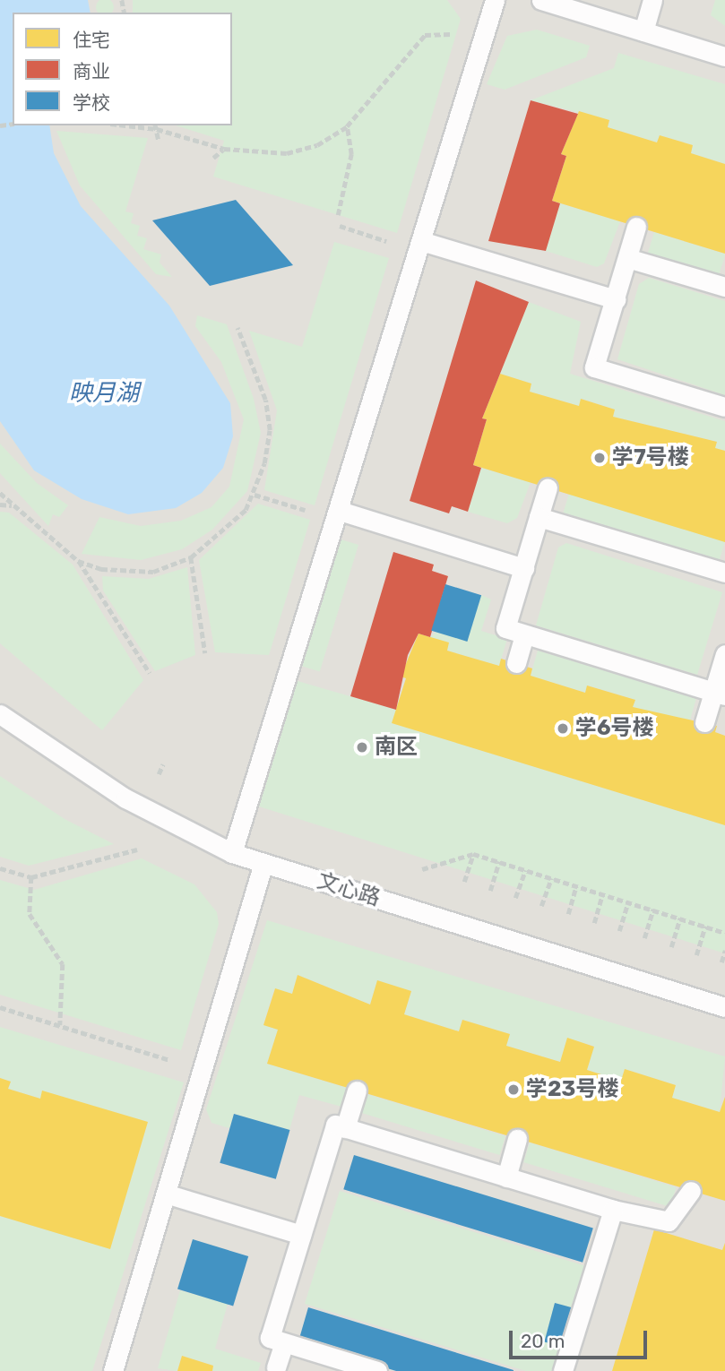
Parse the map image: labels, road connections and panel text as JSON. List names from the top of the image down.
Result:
{
  "streets": {
    "lane": ["文心路"]
  },
  "water": ["映月湖"],
  "places": [
    "学7号楼",
    "学6号楼",
    "南区",
    "学23号楼"
  ],
  "legend": ["住宅", "商业", "学校"],
  "scale_bar": "20 m"
}
